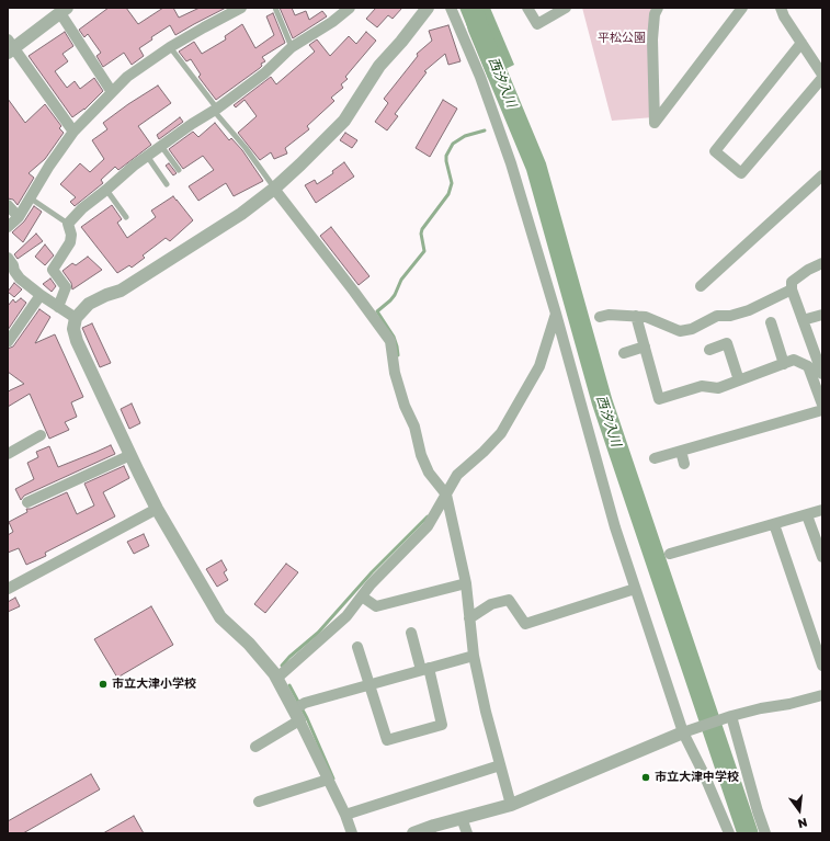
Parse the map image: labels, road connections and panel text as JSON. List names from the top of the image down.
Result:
{
  "water": ["西汐入川"],
  "parks": ["平松公園"],
  "places": ["市立大津小学校", "市立大津中学校"],
  "north": "bottom"
}
